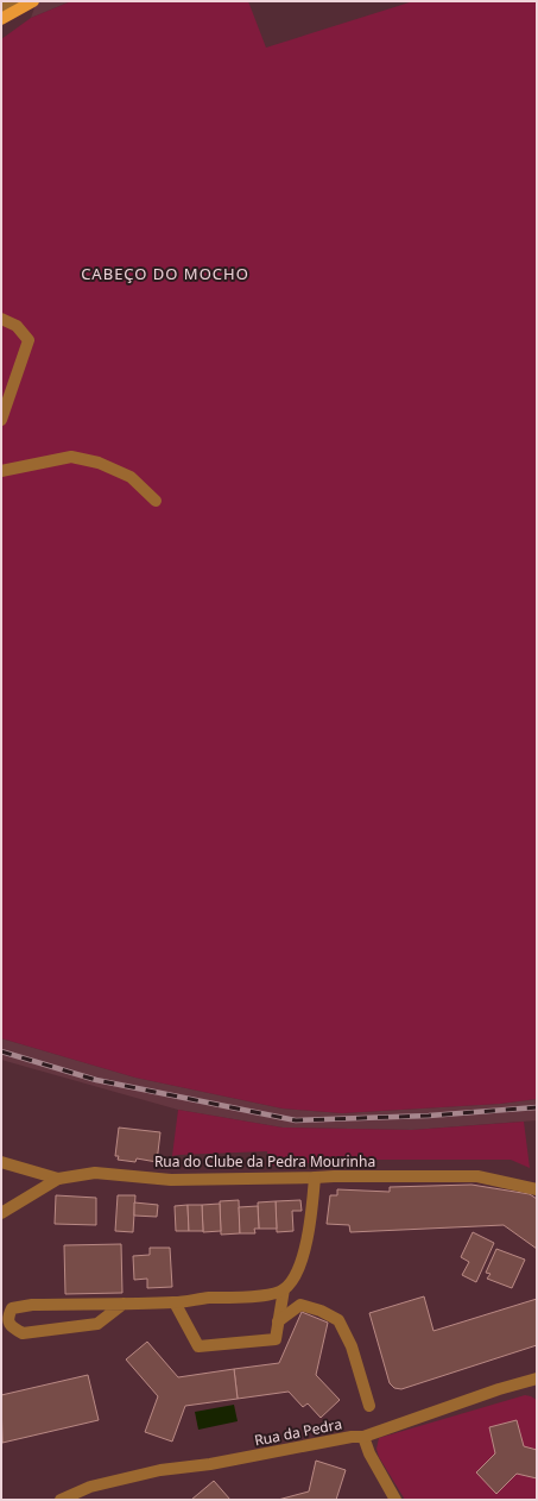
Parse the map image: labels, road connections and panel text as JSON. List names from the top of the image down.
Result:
{
  "streets": {
    "street": ["Rua do Clube da Pedra Mourinha", "Rua da Pedra"]
  },
  "districts": ["CABEÇO DO MOCHO"]
}
